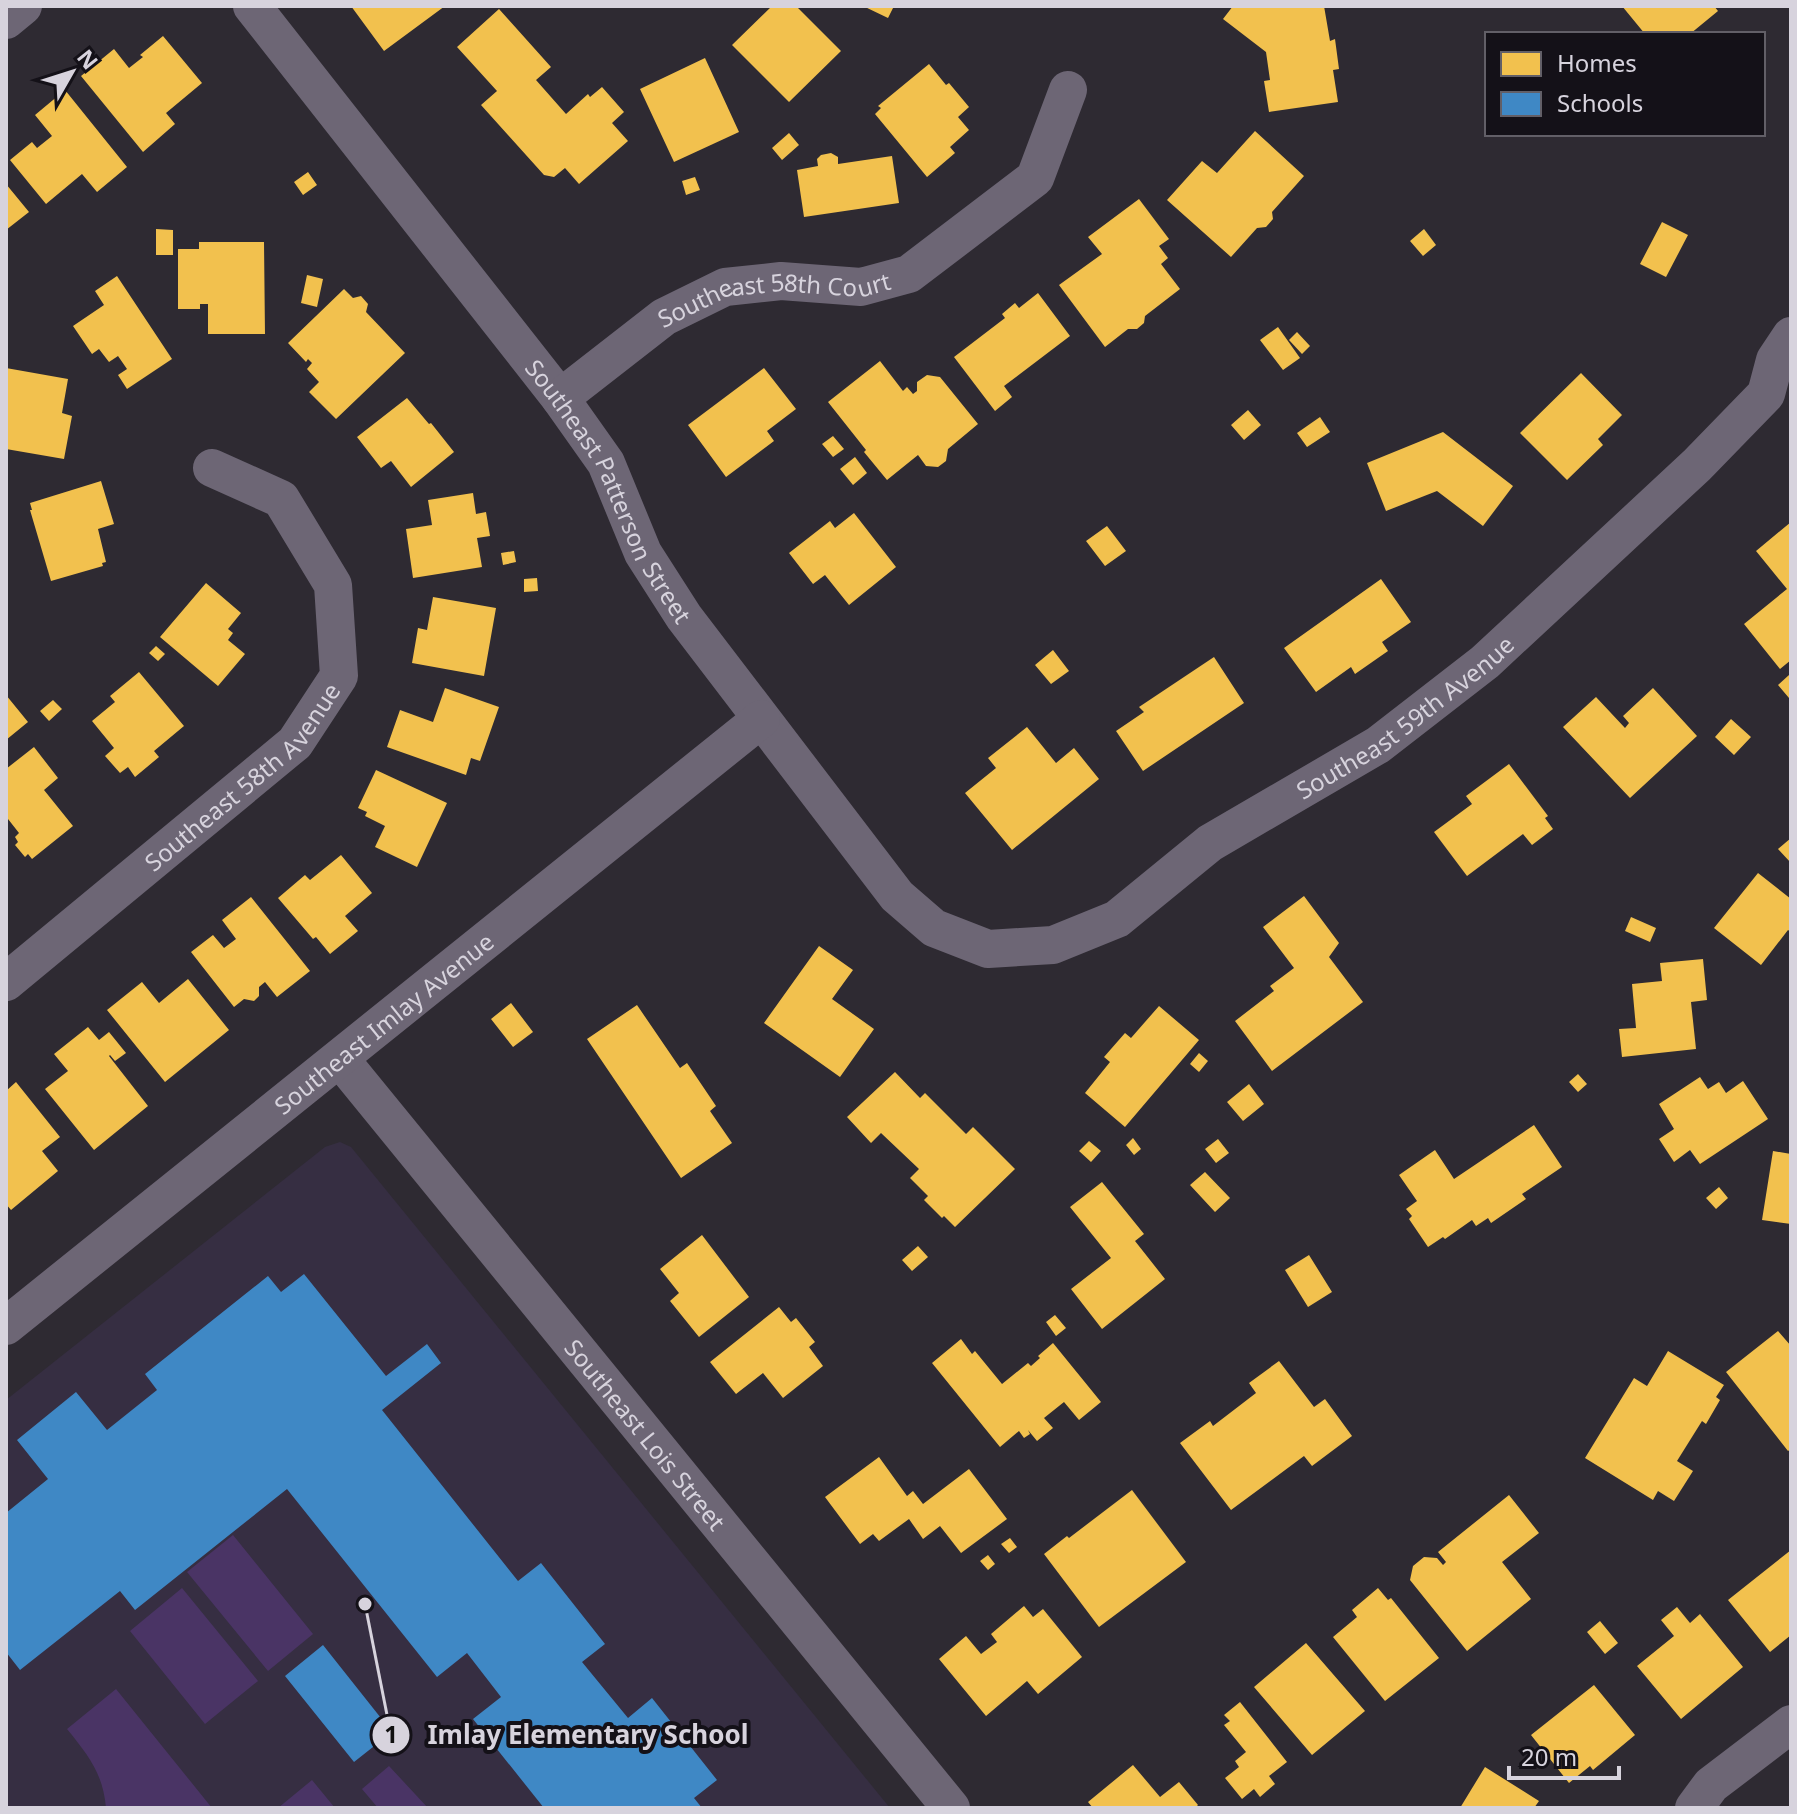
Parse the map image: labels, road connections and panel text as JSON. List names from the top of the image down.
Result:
{
  "streets": {
    "street": [
      "Southeast 58th Court",
      "Southeast Patterson Street",
      "Southeast 59th Avenue",
      "Southeast 58th Avenue",
      "Southeast Imlay Avenue",
      "Southeast Lois Street"
    ]
  },
  "crossings": [
    ["Southeast 58th Court", "Southeast Patterson Street"],
    ["Southeast Patterson Street", "Southeast 59th Avenue"],
    ["Southeast Patterson Street", "Southeast Imlay Avenue"],
    ["Southeast Imlay Avenue", "Southeast Lois Street"]
  ],
  "places": ["Imlay Elementary School"],
  "legend": ["Homes", "Schools"],
  "scale_bar": "20 m",
  "north": "top right"
}
